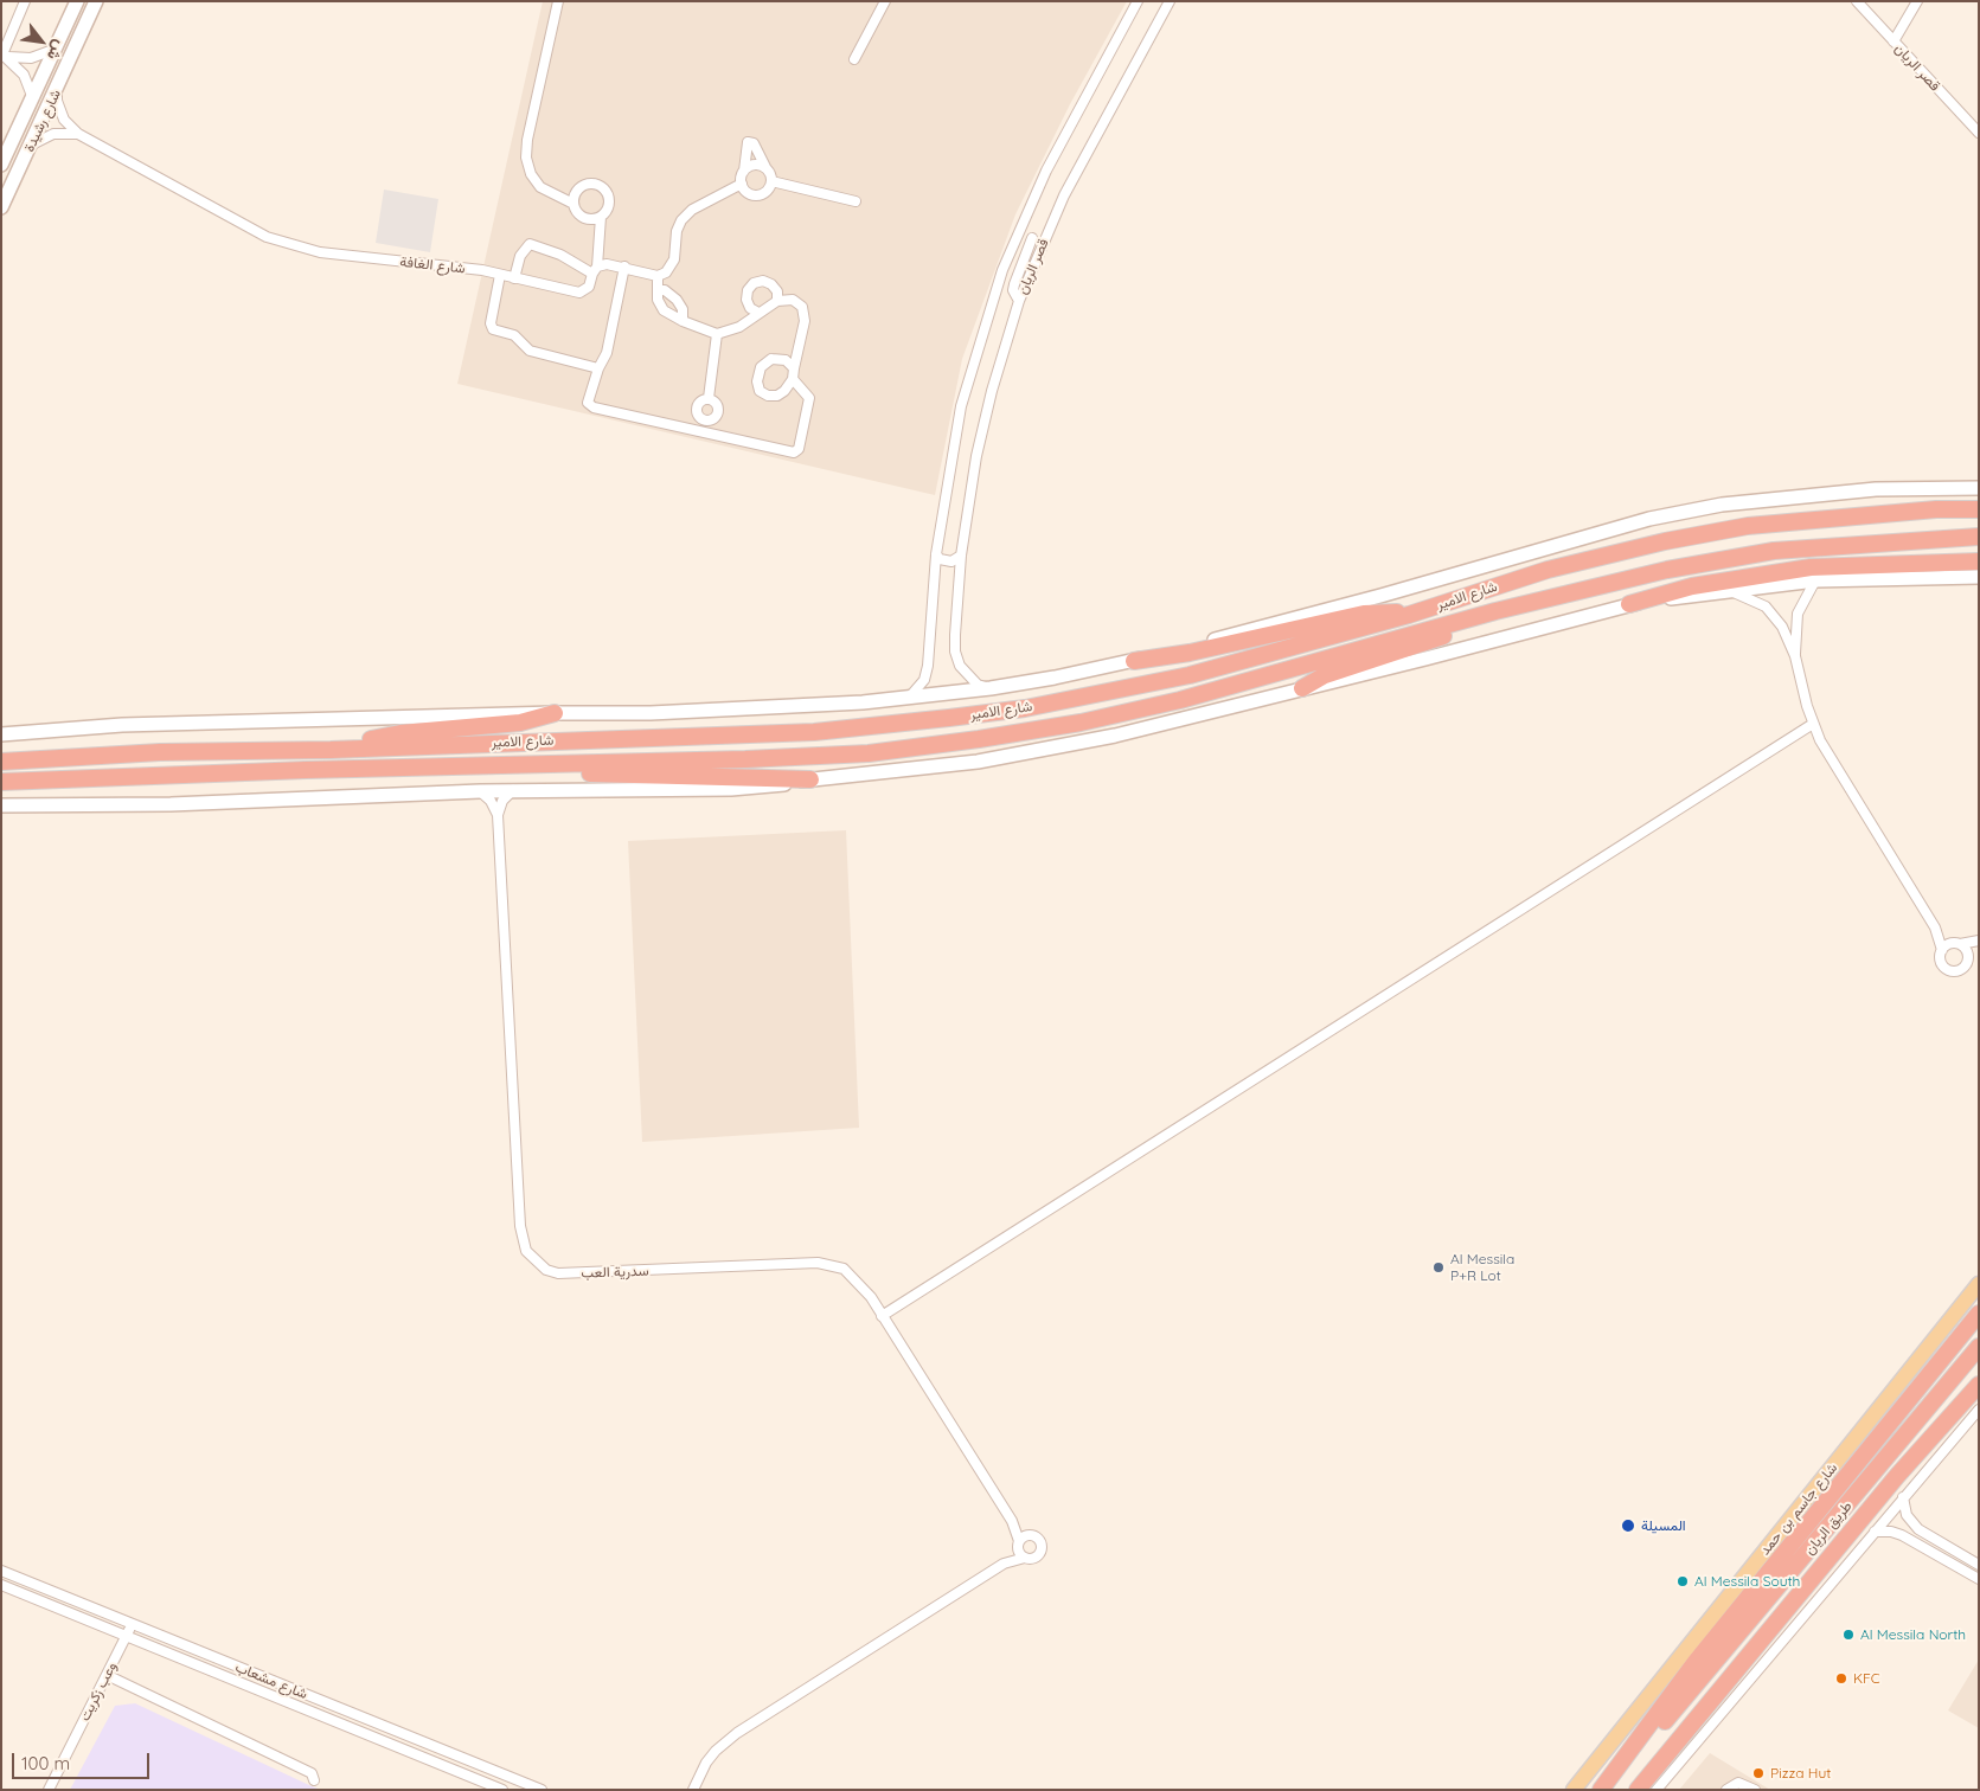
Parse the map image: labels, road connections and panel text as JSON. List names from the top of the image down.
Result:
{
  "streets": {
    "highway": ["شارع الامير", "طريق الريان"],
    "main road": ["شارع رشيدة", "شارع جاسم بن حمد"],
    "street": [
      "قصر الريان",
      "شارع الغافة",
      "سدرية العب",
      "شارع مشعاب",
      "وعب زكريت"
    ]
  },
  "crossings": [
    ["قصر الريان", "شارع الامير"],
    ["شارع رشيدة", "شارع الغافة"],
    ["شارع مشعاب", "وعب زكريت"]
  ],
  "places": [
    "Al Messila P+R Lot",
    "المسيلة",
    "Al Messila South",
    "Al Messila North",
    "KFC",
    "Pizza Hut"
  ],
  "scale_bar": "100 m",
  "north": "bottom right"
}
